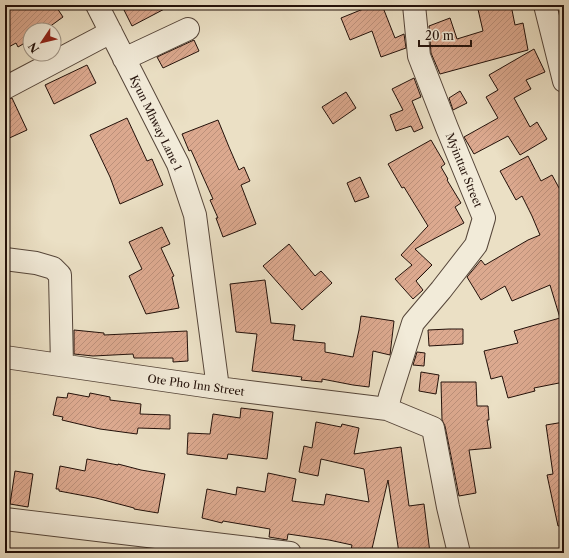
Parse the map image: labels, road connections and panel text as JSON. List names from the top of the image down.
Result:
{
  "streets": {
    "street": ["Kyun Mhway Lane 1", "Myinttar Street", "Ote Pho Inn Street"]
  },
  "crossings": [
    ["Kyun Mhway Lane 1", "Ote Pho Inn Street"],
    ["Myinttar Street", "Ote Pho Inn Street"]
  ],
  "scale_bar": "20 m",
  "north": "bottom left"
}
